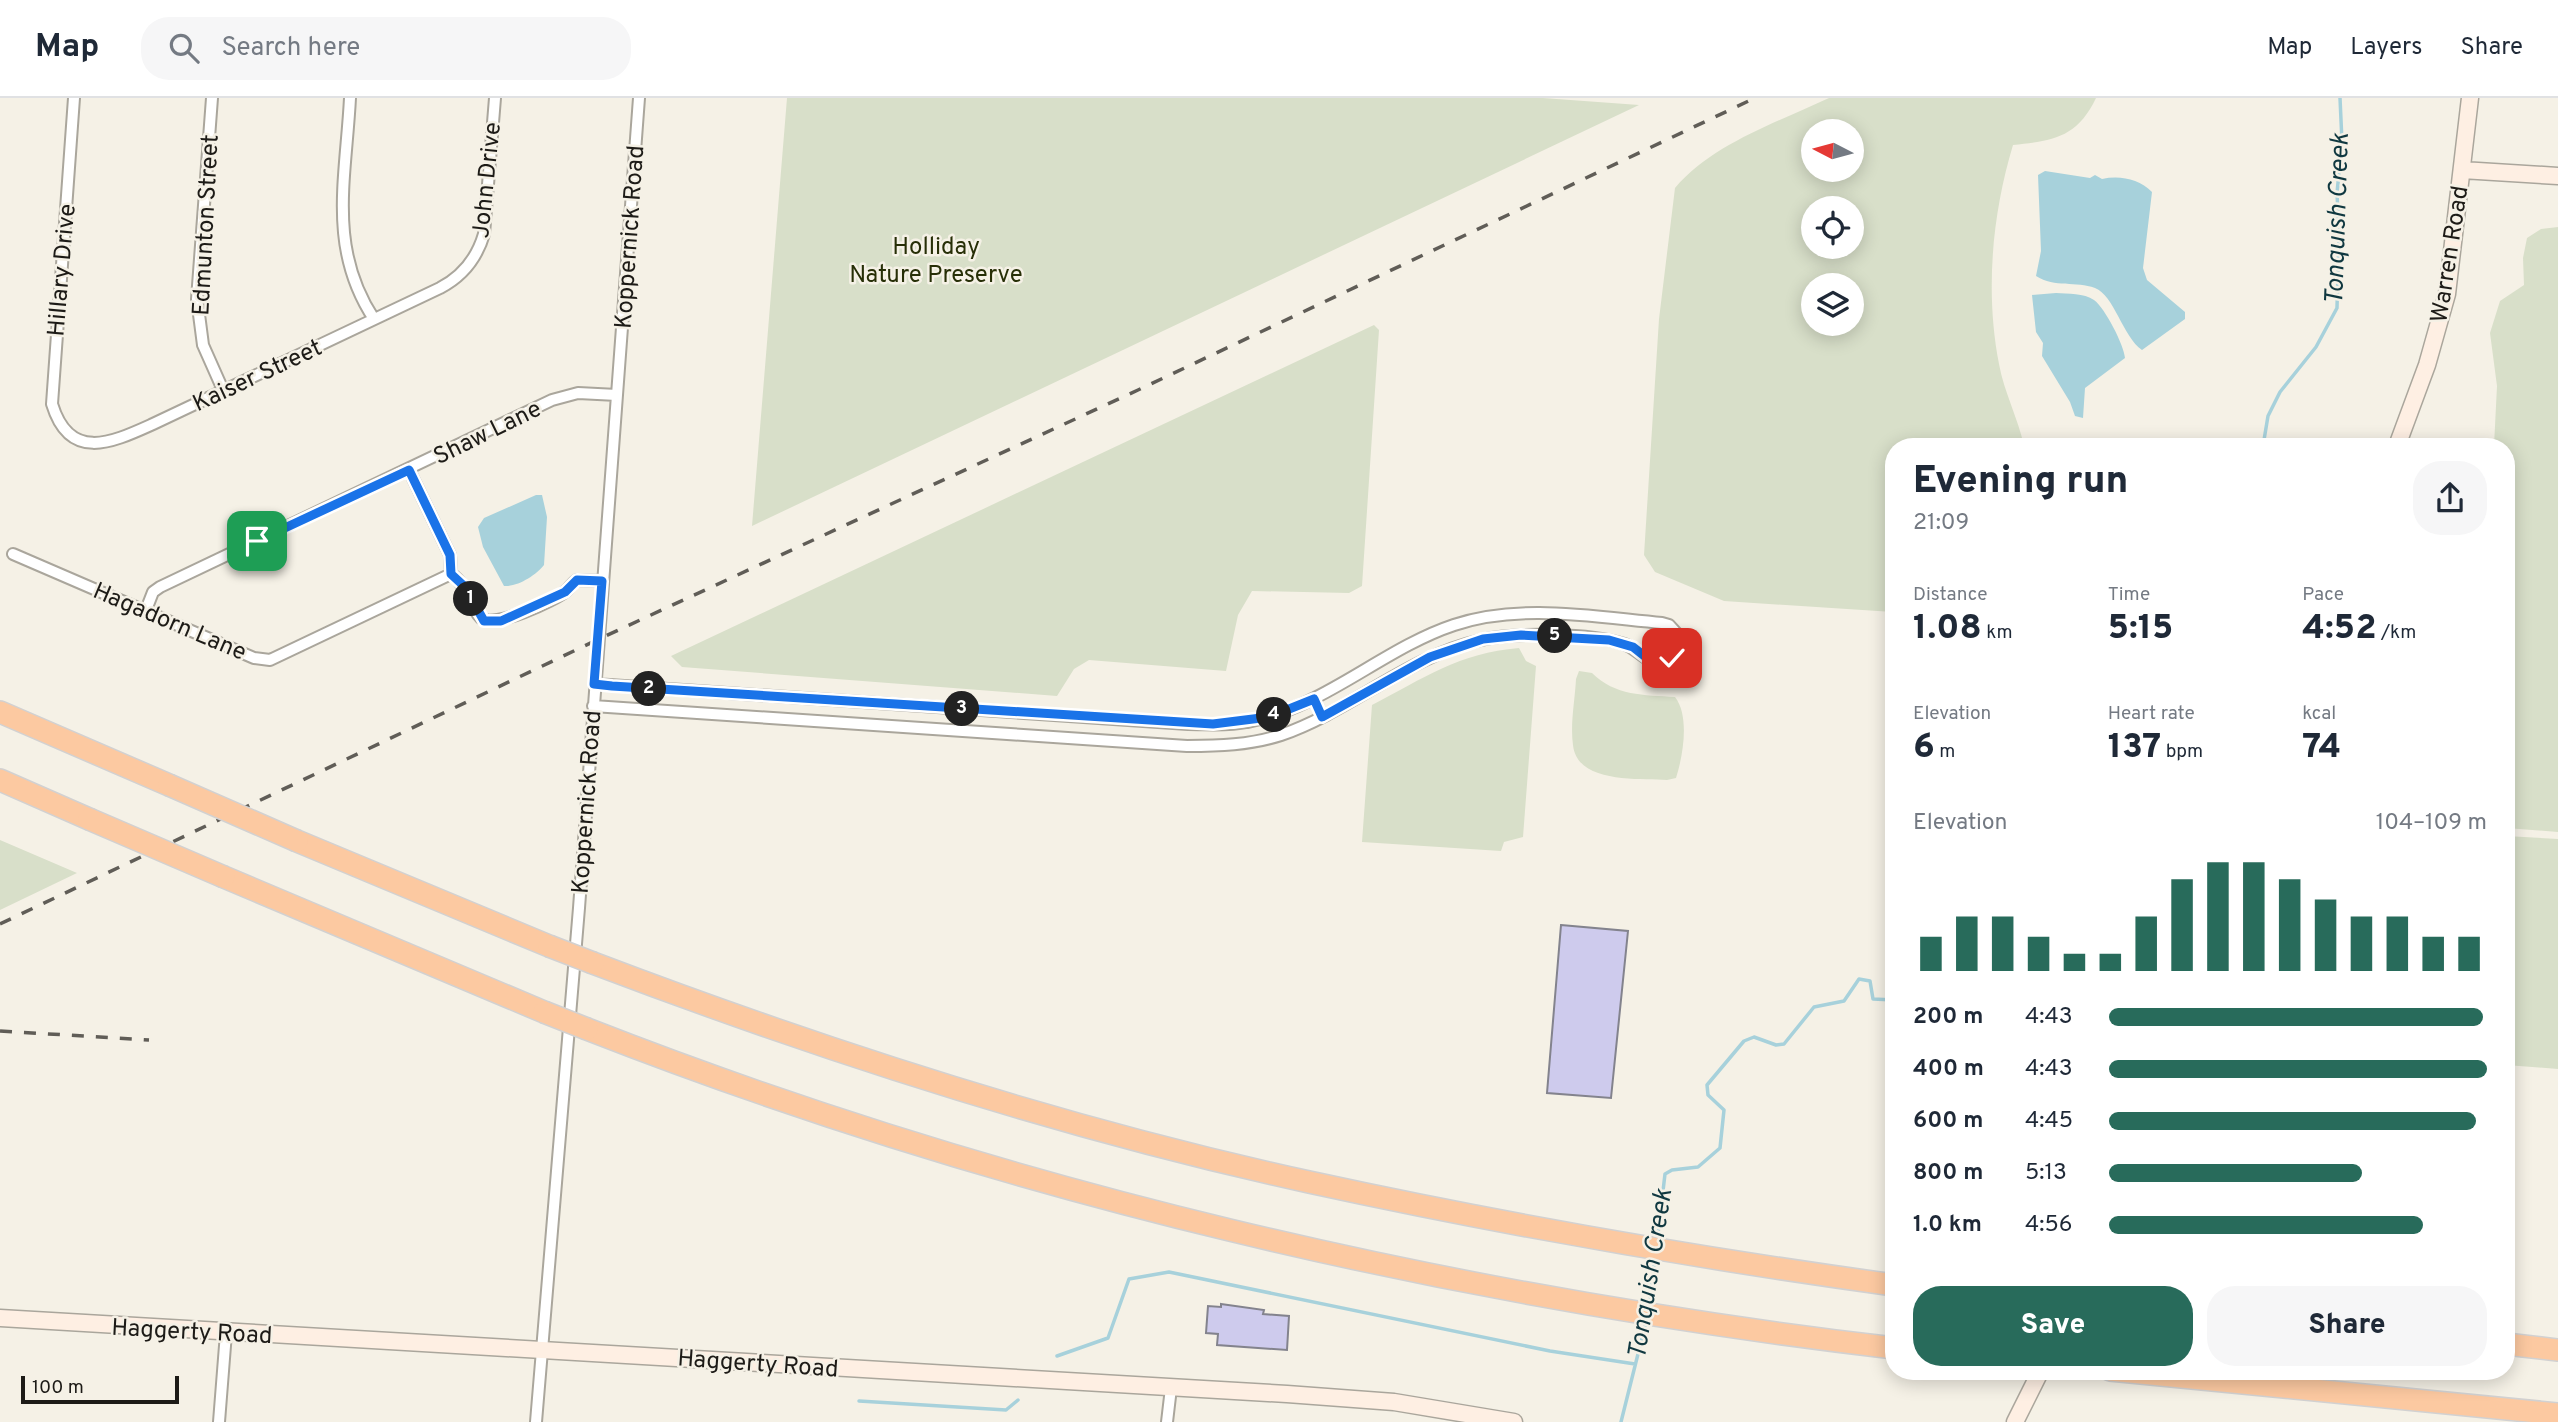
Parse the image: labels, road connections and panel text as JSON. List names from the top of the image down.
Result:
{
  "streets": {
    "main road": ["Warren Road", "Haggerty Road"],
    "street": [
      "John Drive",
      "Edmunton Street",
      "Koppernick Road",
      "Hillary Drive",
      "Kaiser Street",
      "Shaw Lane",
      "Hagadorn Lane"
    ]
  },
  "crossings": [
    ["John Drive", "Kaiser Street"],
    ["Edmunton Street", "Kaiser Street"],
    ["Koppernick Road", "Shaw Lane"],
    ["Koppernick Road", "Haggerty Road"],
    ["Hillary Drive", "Kaiser Street"],
    ["Shaw Lane", "Hagadorn Lane"]
  ],
  "water": ["Tonquish Creek"],
  "parks": ["Holliday Nature Preserve"],
  "scale_bar": "100 m",
  "north": "left",
  "page": {
    "header": "Map",
    "search": "Search here",
    "nav": ["Map", "Layers", "Share"],
    "heading": ["Evening run", "21:09"],
    "stats": [
      ["Distance", "1.08 km"],
      ["Time", "5:15"],
      ["Pace", "4:52 /km"],
      ["Elevation", "6 m"],
      ["Heart rate", "137 bpm"],
      ["kcal", "74"]
    ],
    "pins": [
      "1",
      "5",
      "2",
      "3",
      "4"
    ],
    "chart": ["Elevation", "104–109 m"],
    "list": [
      {
        "name": "200 m",
        "note": "4:43"
      },
      {
        "name": "400 m",
        "note": "4:43"
      },
      {
        "name": "600 m",
        "note": "4:45"
      },
      {
        "name": "800 m",
        "note": "5:13"
      },
      {
        "name": "1.0 km",
        "note": "4:56"
      }
    ],
    "buttons": ["Save", "Share"],
    "scale": "100 m"
  }
}
